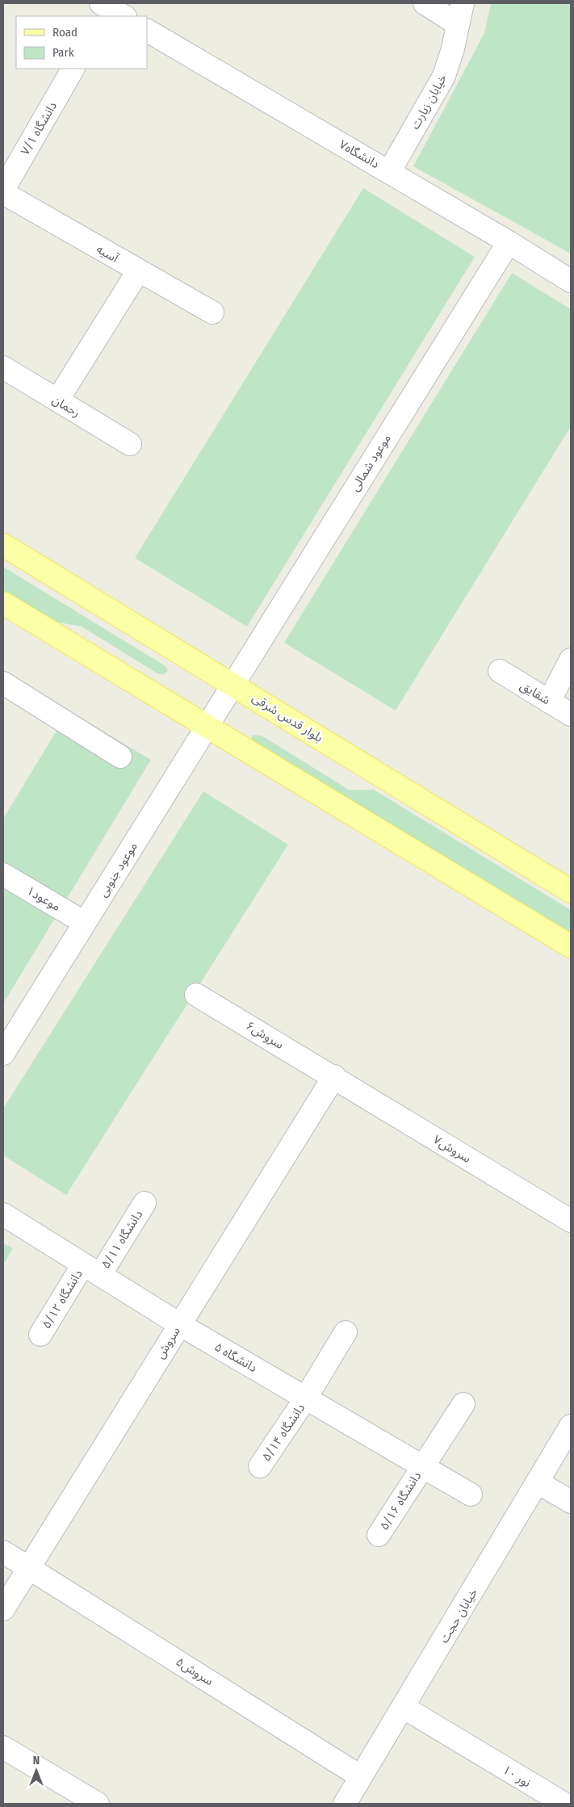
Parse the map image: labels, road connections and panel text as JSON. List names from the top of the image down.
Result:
{
  "streets": {
    "main road": ["بلوار قدس شرقی"],
    "street": [
      "خیابان زیارت",
      "دانشگاه ۷/۱",
      "دانشگاه۷",
      "آسیه",
      "رحمان",
      "موعود شمالی",
      "شقایق",
      "موعود جنوبی",
      "موعود۱",
      "سروش۶",
      "سروش۷",
      "دانشگاه ۵/۱۱",
      "دانشگاه ۵/۱۲",
      "سروش",
      "دانشگاه ۵",
      "دانشگاه ۵/۱۴",
      "دانشگاه ۵/۱۶",
      "خیابان حجت",
      "سروش۵",
      "نور ۱۰"
    ]
  },
  "crossings": [
    ["خیابان زیارت", "دانشگاه۷"],
    ["دانشگاه۷", "موعود شمالی"],
    ["موعود شمالی", "بلوار قدس شرقی"],
    ["موعود شمالی", "موعود جنوبی"],
    ["بلوار قدس شرقی", "موعود جنوبی"],
    ["موعود جنوبی", "موعود۱"],
    ["سروش۶", "سروش۷"],
    ["سروش۶", "سروش"],
    ["سروش۷", "سروش"],
    ["دانشگاه ۵/۱۱", "دانشگاه ۵/۱۲"],
    ["دانشگاه ۵/۱۱", "دانشگاه ۵"],
    ["دانشگاه ۵/۱۲", "دانشگاه ۵"],
    ["سروش", "دانشگاه ۵"],
    ["سروش", "سروش۵"],
    ["دانشگاه ۵", "دانشگاه ۵/۱۴"],
    ["دانشگاه ۵", "دانشگاه ۵/۱۶"],
    ["خیابان حجت", "سروش۵"],
    ["خیابان حجت", "نور ۱۰"]
  ],
  "legend": ["Road", "Park"],
  "north": "top"
}
